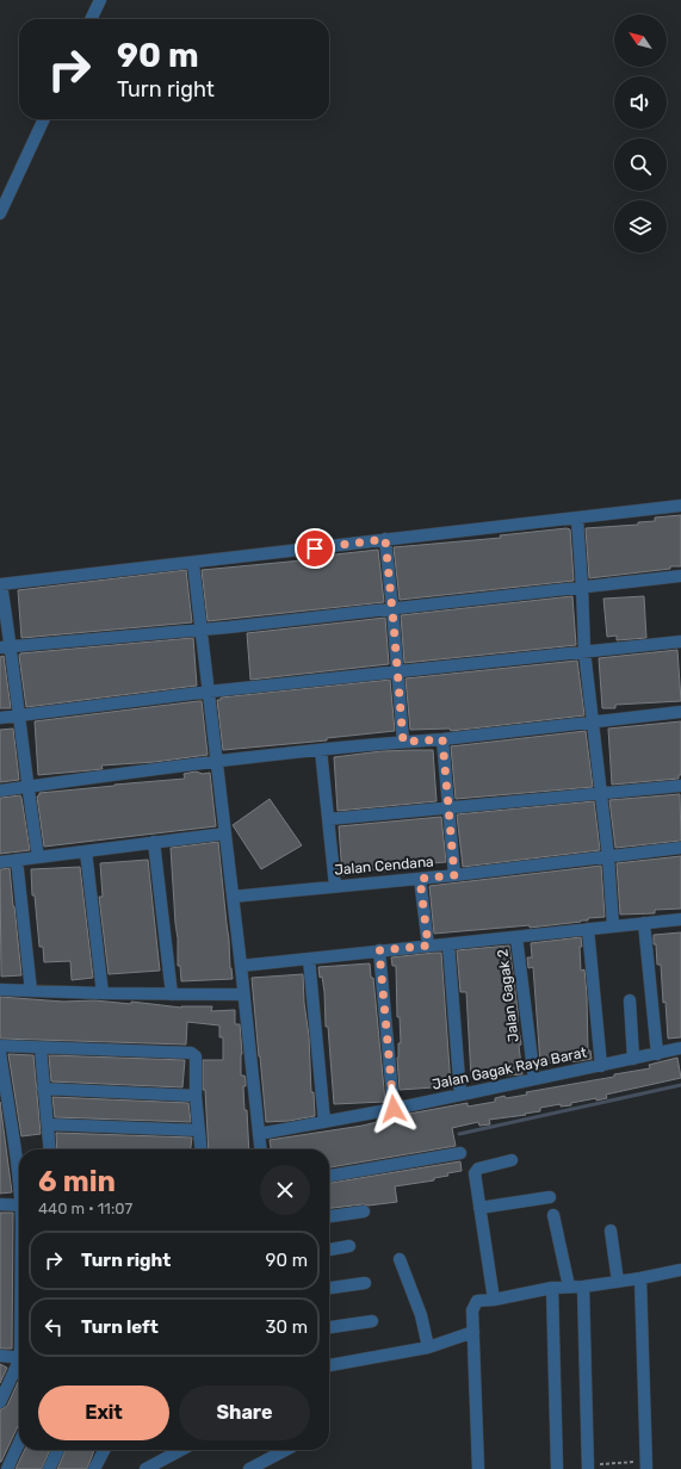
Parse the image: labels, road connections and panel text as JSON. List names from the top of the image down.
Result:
{
  "streets": {
    "street": ["Jalan Cendana", "Jalan Gagak 2", "Jalan Gagak Raya Barat"]
  },
  "crossings": [
    ["Jalan Gagak 2", "Jalan Gagak Raya Barat"]
  ],
  "north": "top left",
  "page": {
    "turn": ["90 m", "Turn right"],
    "heading": ["6 min", "440 m · 11:07"],
    "list": [
      {
        "name": "Turn right",
        "value": "90 m"
      },
      {
        "name": "Turn left",
        "value": "30 m"
      }
    ],
    "buttons": ["Exit", "Share"]
  }
}
